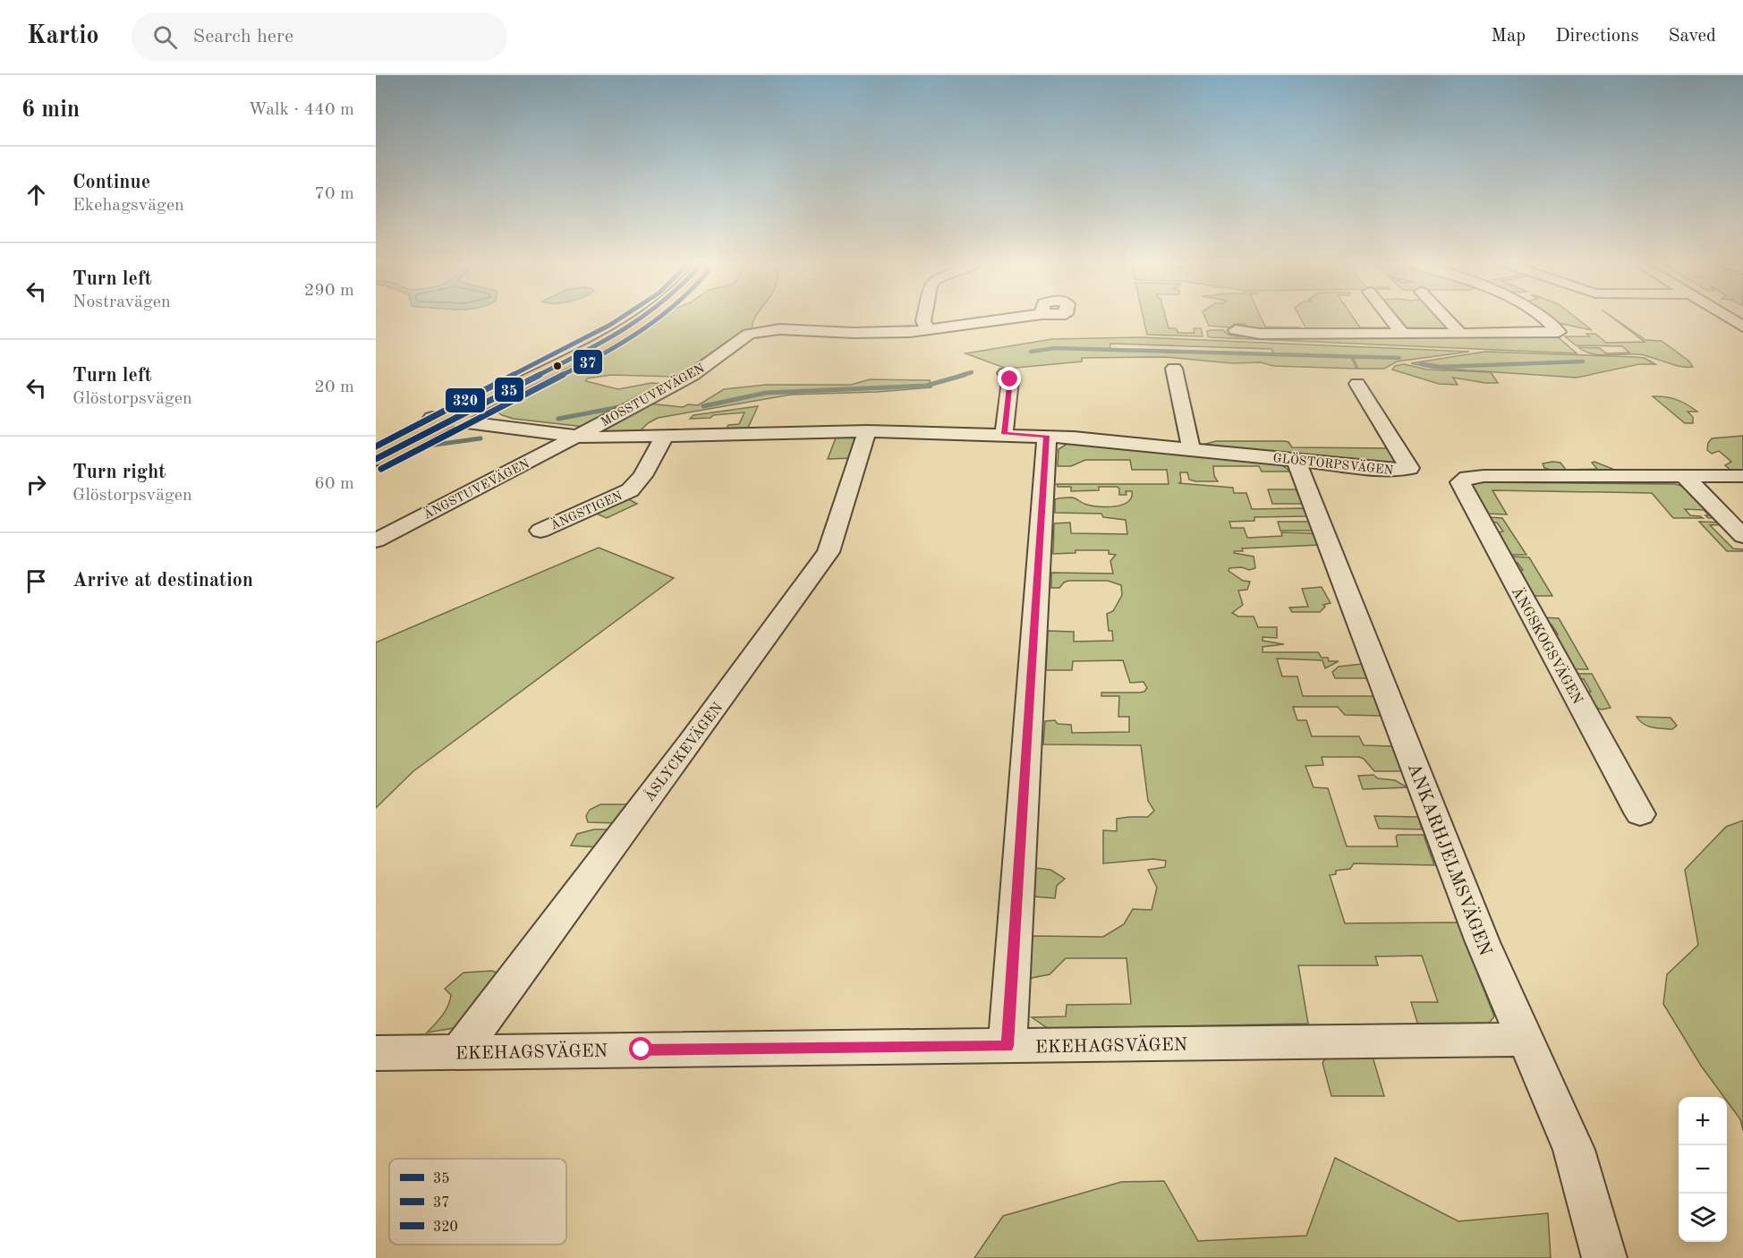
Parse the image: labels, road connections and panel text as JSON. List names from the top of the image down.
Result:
{
  "streets": {
    "street": [
      "MOSSTUVEVÄGEN",
      "GLÖSTORPSVÄGEN",
      "ÄNGSTUVEVÄGEN",
      "ÄNGSTIGEN",
      "ÄNGSKOGSVÄGEN",
      "ÅSLYCKEVÄGEN",
      "ANKARHJELMSVÄGEN",
      "EKEHAGSVÄGEN"
    ]
  },
  "crossings": [
    ["MOSSTUVEVÄGEN", "GLÖSTORPSVÄGEN"],
    ["MOSSTUVEVÄGEN", "ÄNGSTUVEVÄGEN"],
    ["GLÖSTORPSVÄGEN", "ÄNGSTUVEVÄGEN"],
    ["GLÖSTORPSVÄGEN", "ÄNGSTIGEN"],
    ["GLÖSTORPSVÄGEN", "ÅSLYCKEVÄGEN"],
    ["GLÖSTORPSVÄGEN", "ANKARHJELMSVÄGEN"],
    ["ÅSLYCKEVÄGEN", "EKEHAGSVÄGEN"],
    ["ANKARHJELMSVÄGEN", "EKEHAGSVÄGEN"]
  ],
  "lines": ["transit line 35", "transit line 37", "transit line 320"],
  "legend": ["35", "37", "320"],
  "page": {
    "header": "Kartio",
    "search": "Search here",
    "nav": ["Map", "Directions", "Saved"],
    "heading": ["6 min", "Walk · 440 m"],
    "list": [
      ["Continue", "Ekehagsvägen", "70 m"],
      ["Turn left", "Nostravägen", "290 m"],
      ["Turn left", "Glöstorpsvägen", "20 m"],
      ["Turn right", "Glöstorpsvägen", "60 m"],
      "Arrive at destination"
    ],
    "map_buttons": ["+", "−"]
  }
}
